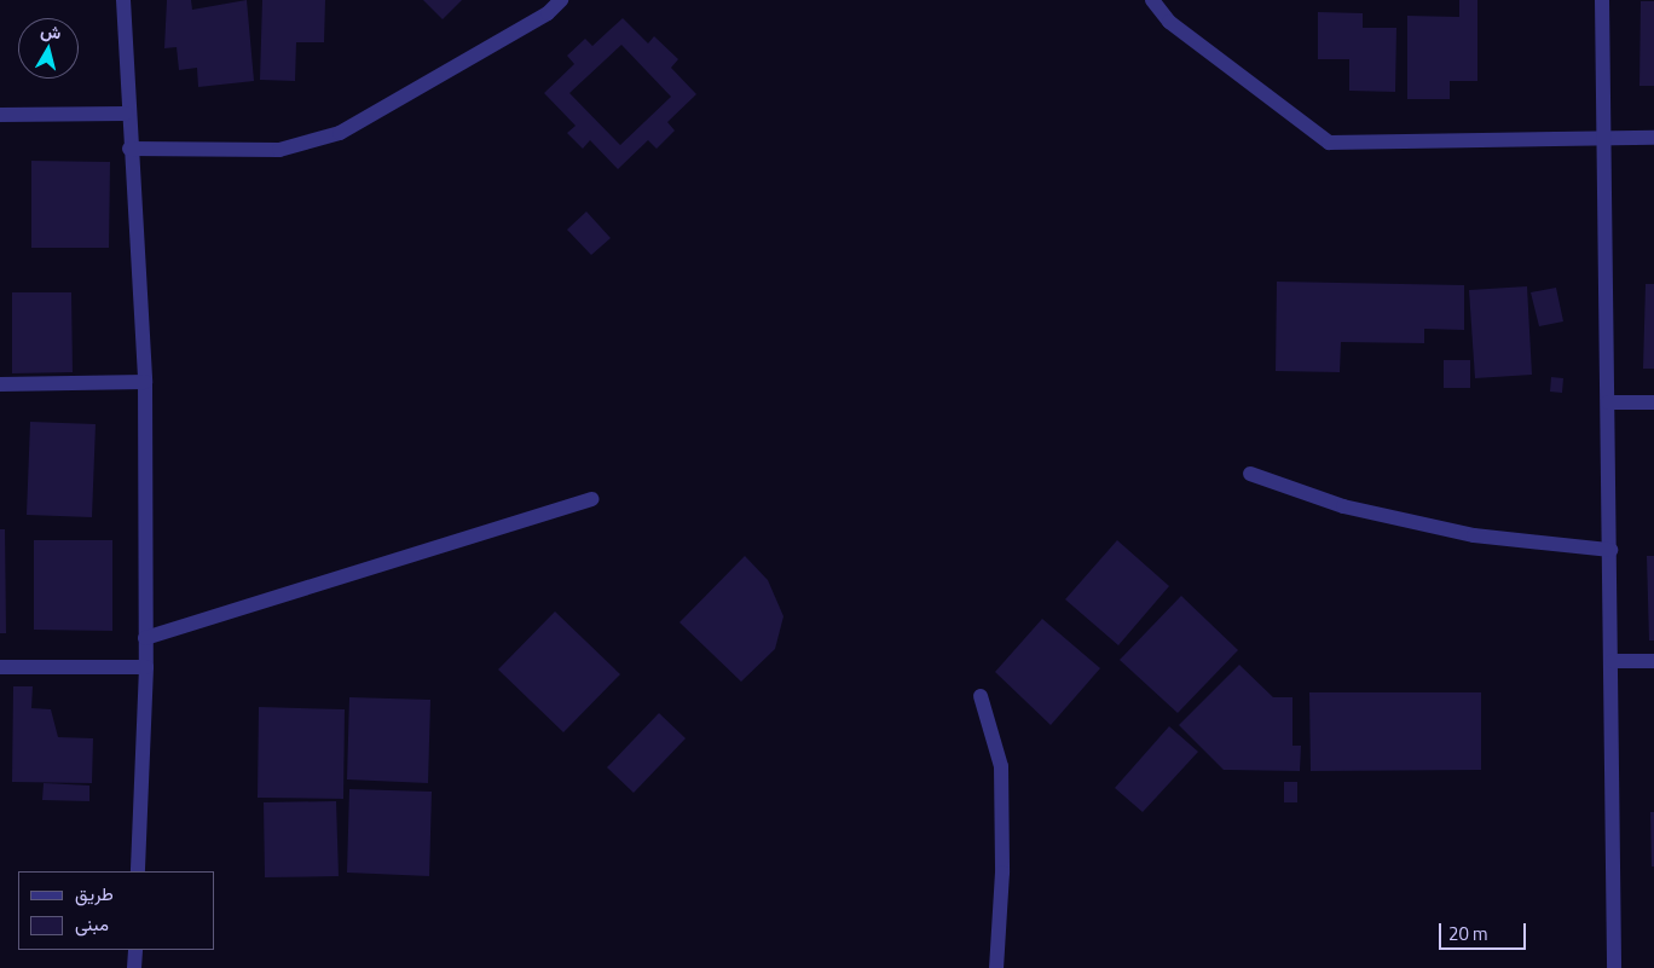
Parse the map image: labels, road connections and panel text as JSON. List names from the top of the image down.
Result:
{
  "legend": ["طريق", "مبنى"],
  "scale_bar": "20 m",
  "north": "top"
}
